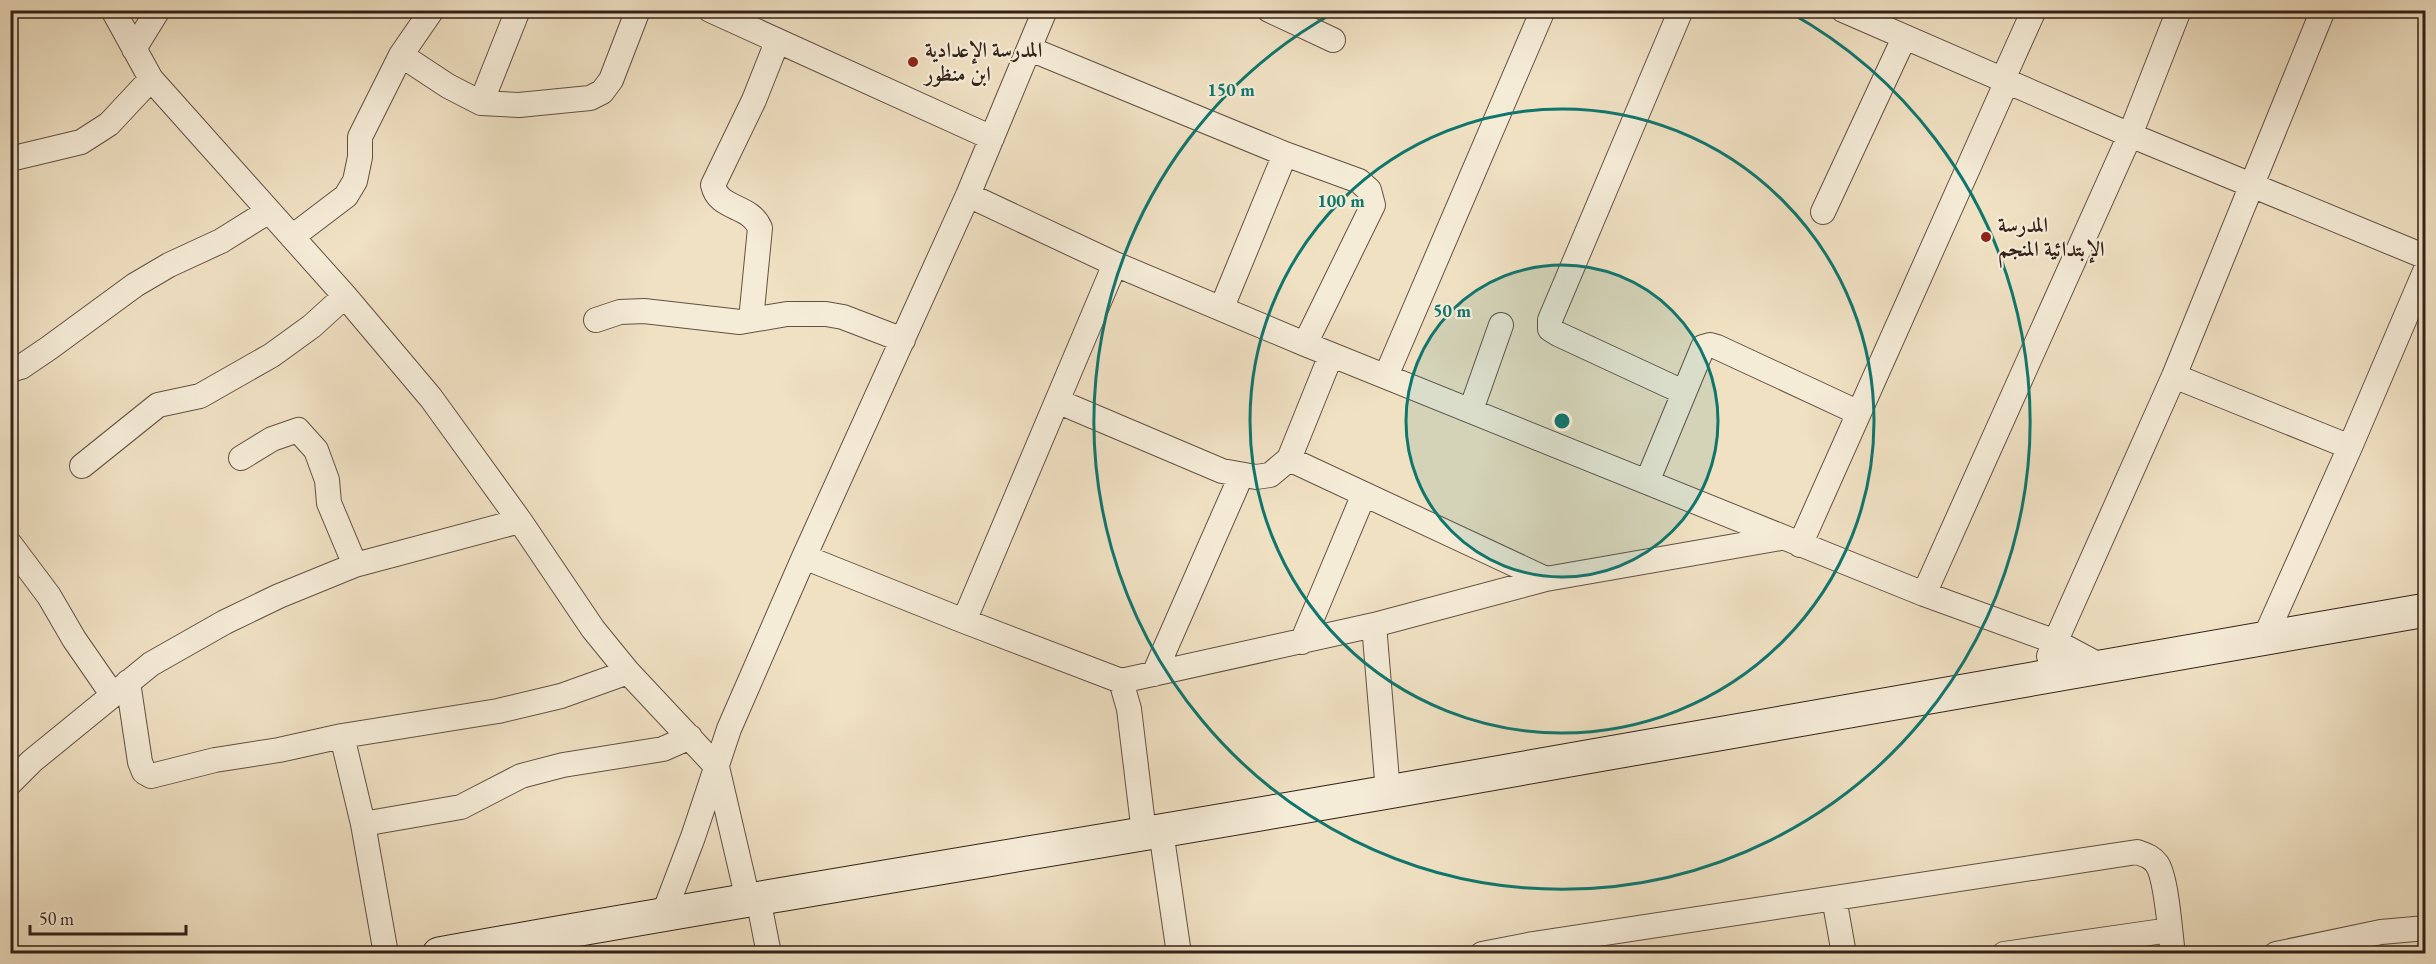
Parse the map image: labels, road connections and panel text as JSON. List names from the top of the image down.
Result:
{
  "places": ["المدرسة الإعدادية ابن منظور", "المدرسة الإبتدائية المنجم"],
  "scale_bar": "50 m",
  "rings": ["150 m", "100 m", "50 m"]
}
